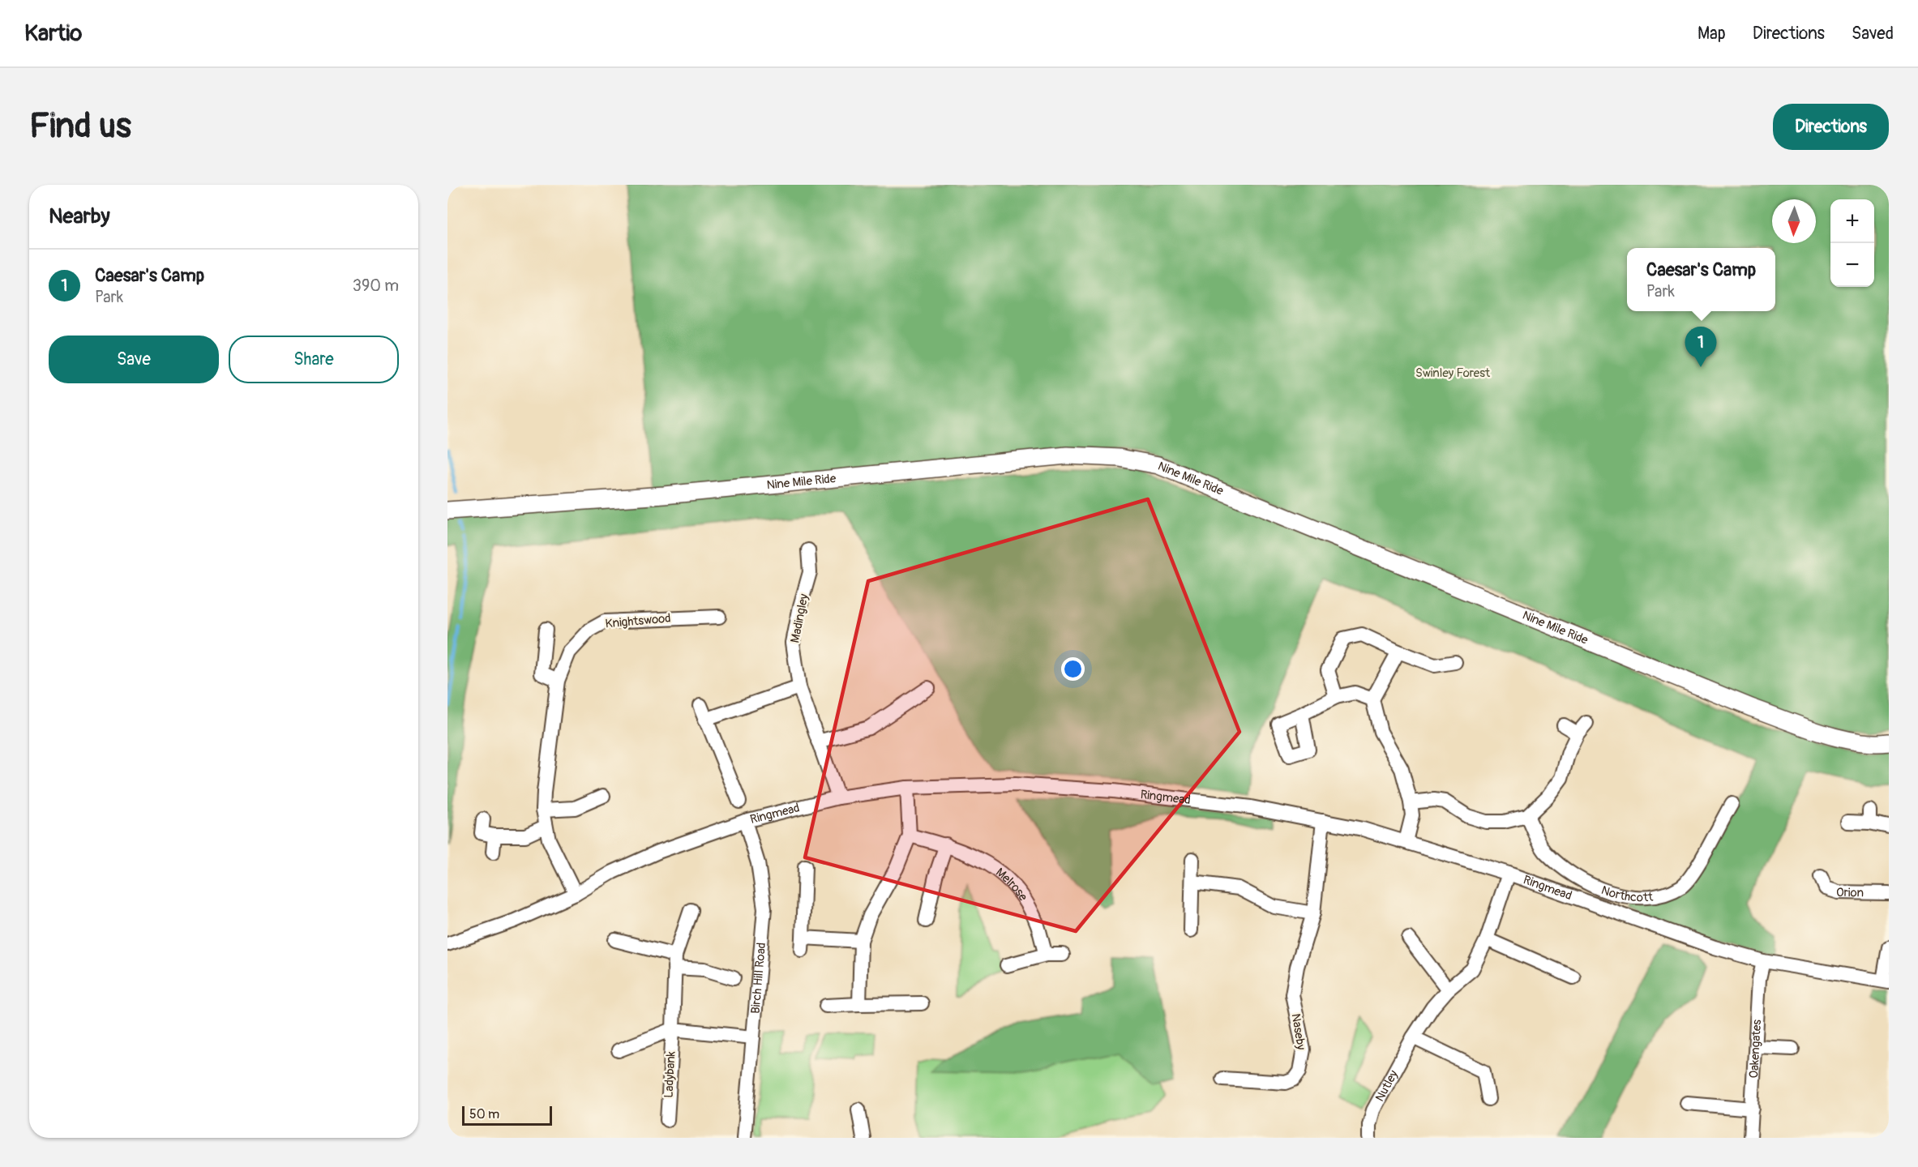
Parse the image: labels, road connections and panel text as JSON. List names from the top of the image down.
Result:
{
  "streets": {
    "main road": ["Nine Mile Ride"],
    "street": [
      "Madingley",
      "Knightswood",
      "Ringmead",
      "Melrose",
      "Orion",
      "Northcott",
      "Birch Hill Road",
      "Naseby",
      "Oakengates",
      "Ladybank",
      "Nutley"
    ]
  },
  "crossings": [
    ["Madingley", "Ringmead"],
    ["Knightswood", "Ringmead"],
    ["Ringmead", "Birch Hill Road"],
    ["Ringmead", "Naseby"],
    ["Ringmead", "Oakengates"],
    ["Ringmead", "Nutley"],
    ["Birch Hill Road", "Ladybank"]
  ],
  "parks": ["Swinley Forest"],
  "scale_bar": "50 m",
  "north": "bottom",
  "page": {
    "header": "Kartio",
    "nav": ["Map", "Directions", "Saved"],
    "buttons": [
      "Directions",
      ["Save", "Share"]
    ],
    "title": "Find us",
    "heading": "Nearby",
    "map_buttons": ["+", "−"],
    "list": [
      {
        "mark": "1",
        "name": "Caesar's Camp",
        "note": "Park",
        "value": "390 m"
      }
    ],
    "popup": ["Caesar's Camp", "Park"],
    "pins": "1",
    "scale": "50 m"
  }
}
